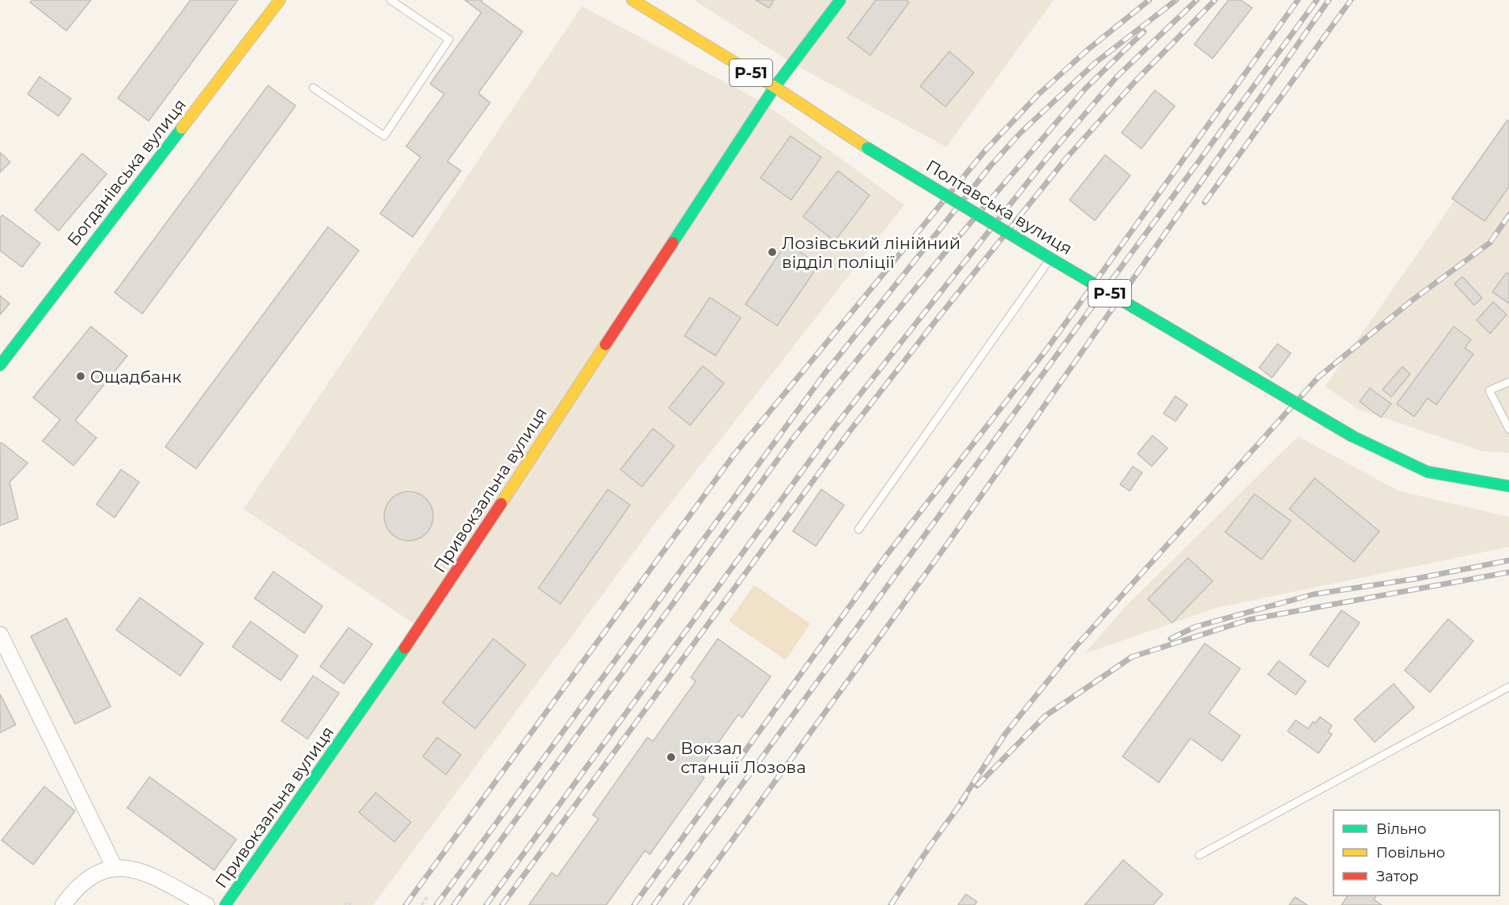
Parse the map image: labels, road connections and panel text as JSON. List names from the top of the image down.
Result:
{
  "streets": {
    "street": [
      "Р-51",
      "Богданівська вулиця",
      "Полтавська вулиця",
      "Привокзальна вулиця"
    ]
  },
  "crossings": [
    ["Полтавська вулиця", "Привокзальна вулиця"]
  ],
  "places": ["Лозівський лінійний відділ поліції", "Ощадбанк", "Вокзал станції Лозова"],
  "legend": ["Вільно", "Повільно", "Затор"]
}
